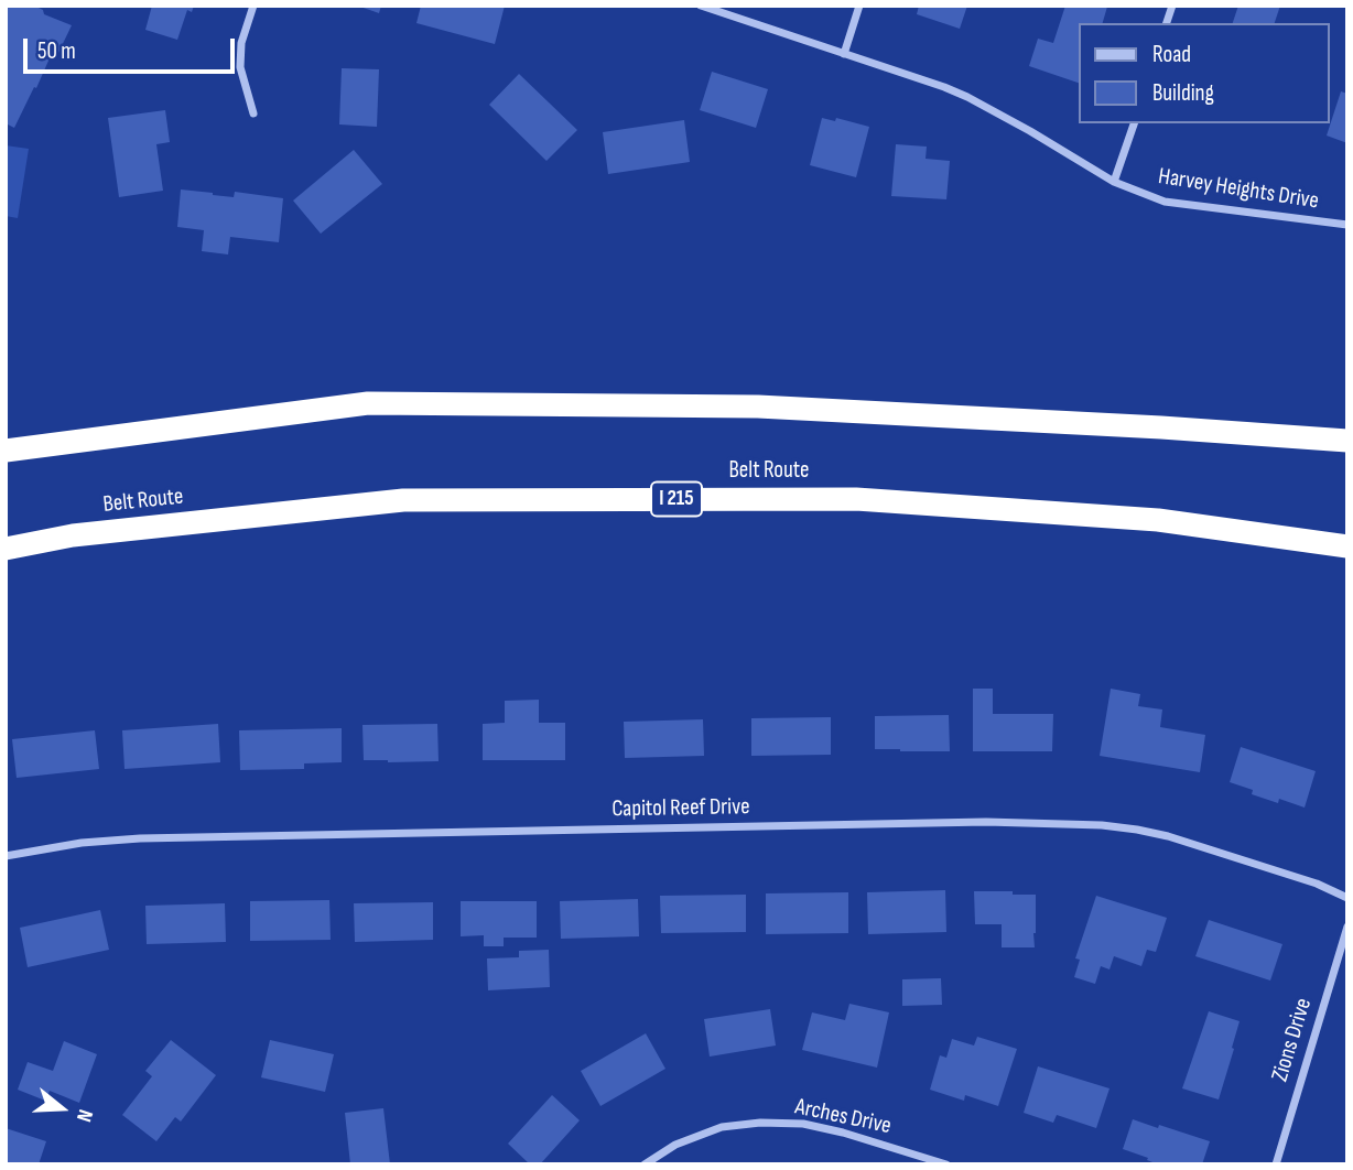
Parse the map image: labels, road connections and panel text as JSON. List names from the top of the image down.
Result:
{
  "streets": {
    "highway": ["Belt Route", "I 215"],
    "street": [
      "Harvey Heights Drive",
      "Capitol Reef Drive",
      "Zions Drive",
      "Arches Drive"
    ]
  },
  "legend": ["Road", "Building"],
  "scale_bar": "50 m",
  "north": "right"
}
